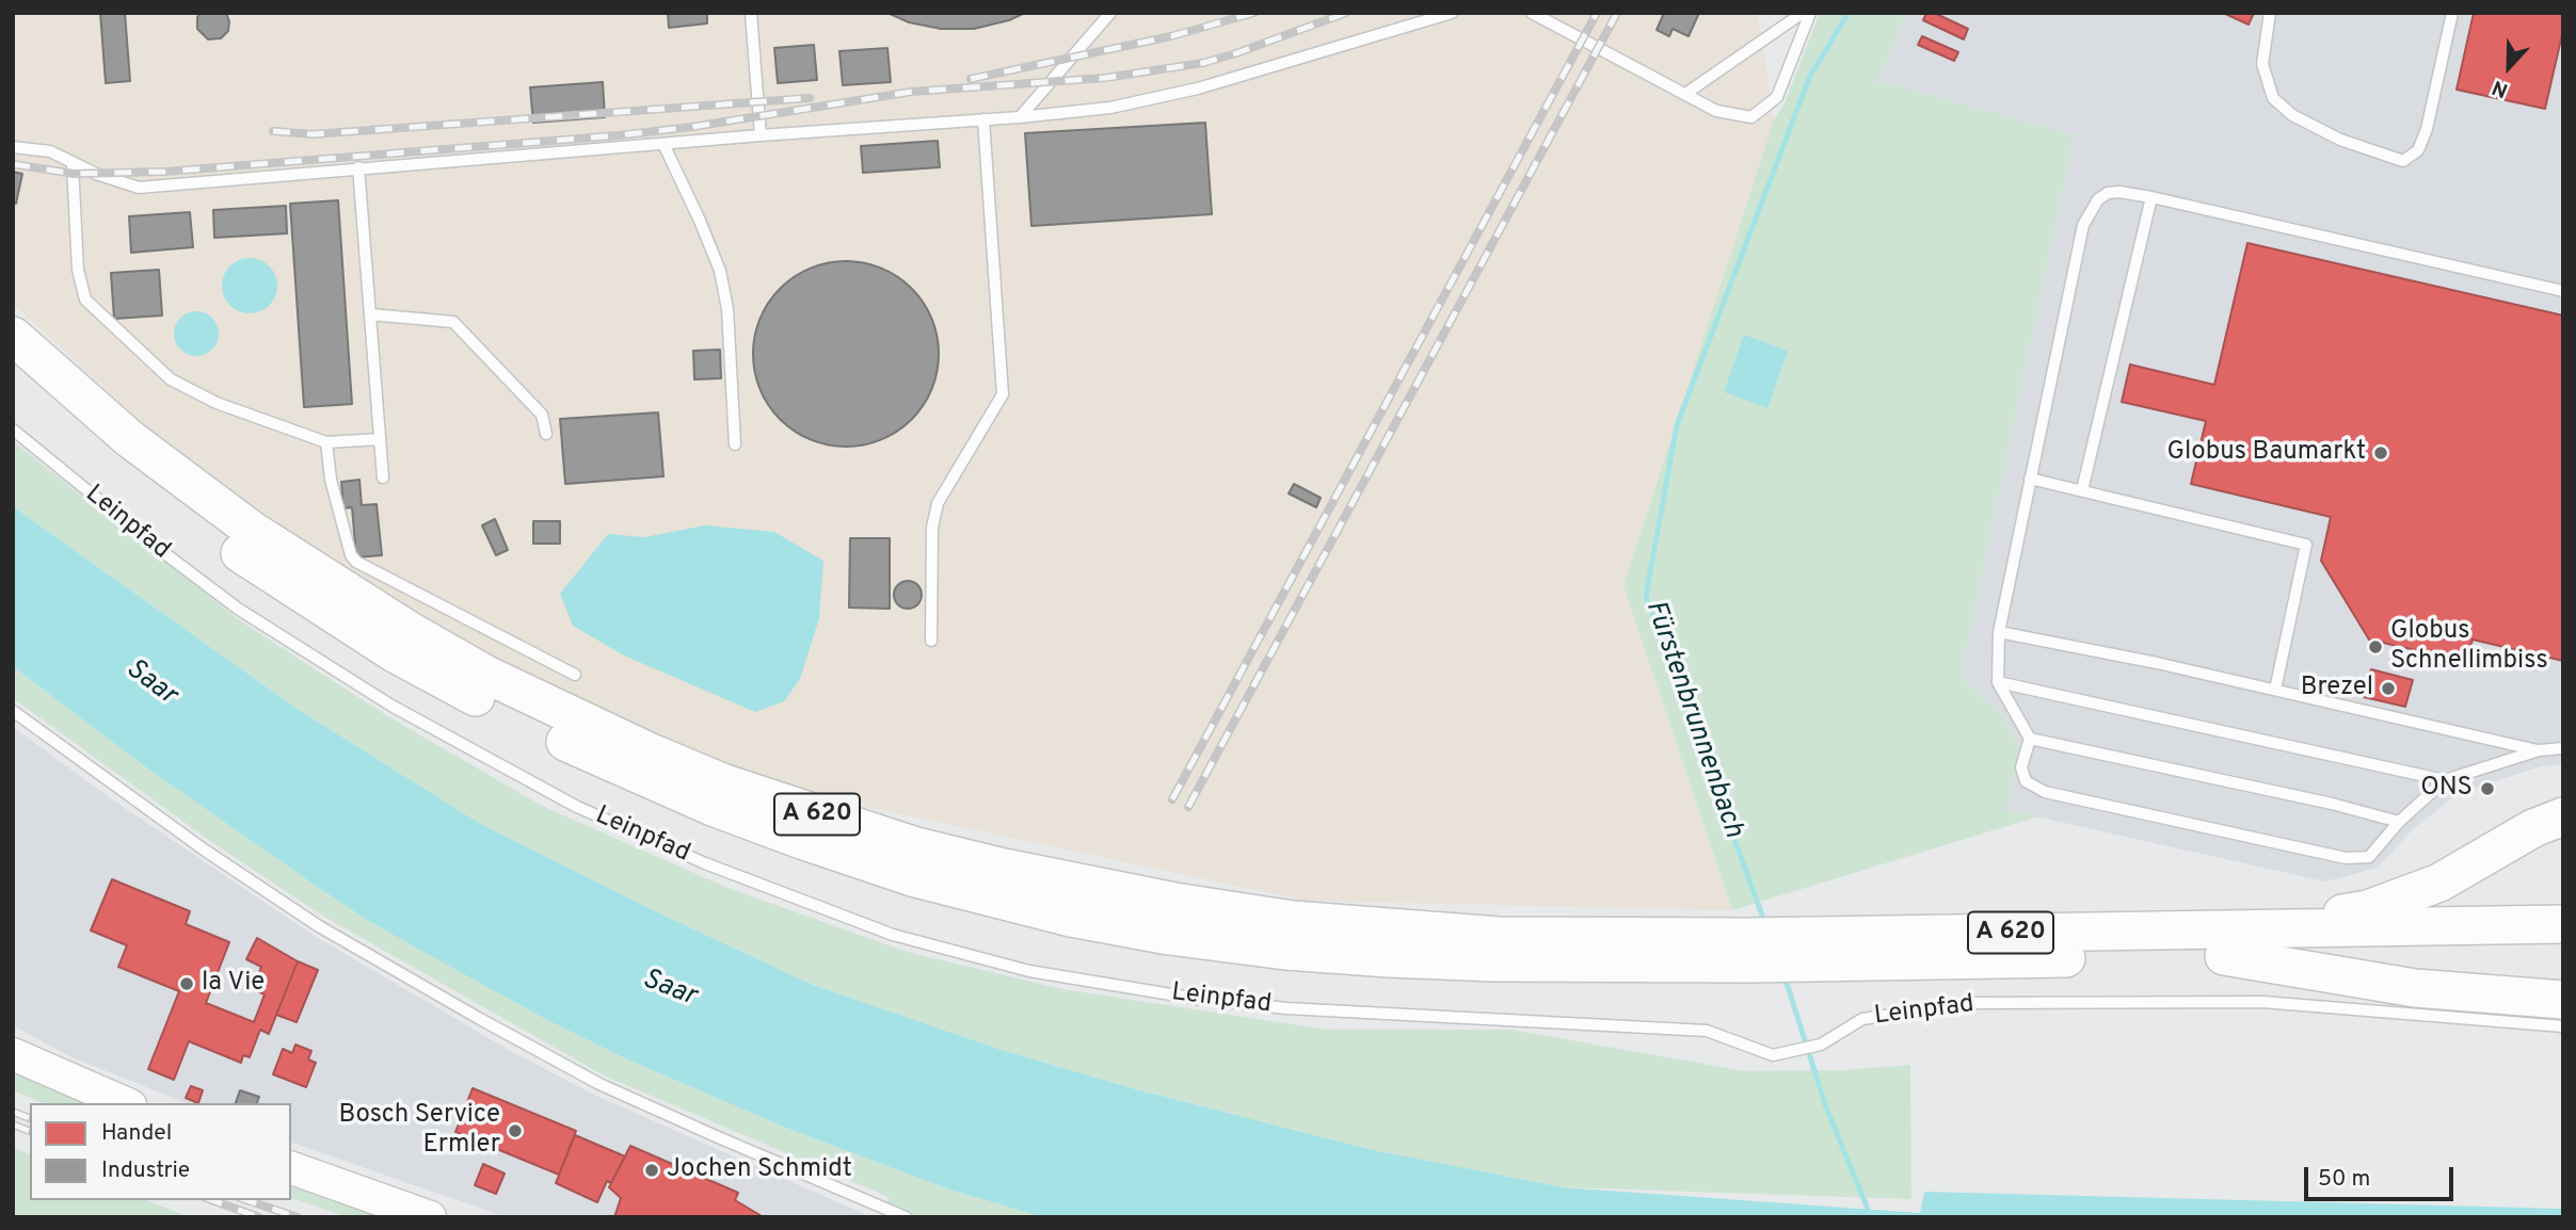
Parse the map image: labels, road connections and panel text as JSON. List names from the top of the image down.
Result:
{
  "streets": {
    "highway": ["A 620"],
    "lane": ["Leinpfad"]
  },
  "water": ["Saar", "Fürstenbrunnenbach"],
  "places": [
    "Globus Baumarkt",
    "Globus Schnellimbiss",
    "Brezel",
    "ONS",
    "la Vie",
    "Bosch Service Ermler",
    "Jochen Schmidt"
  ],
  "legend": ["Handel", "Industrie"],
  "scale_bar": "50 m",
  "north": "bottom"
}
